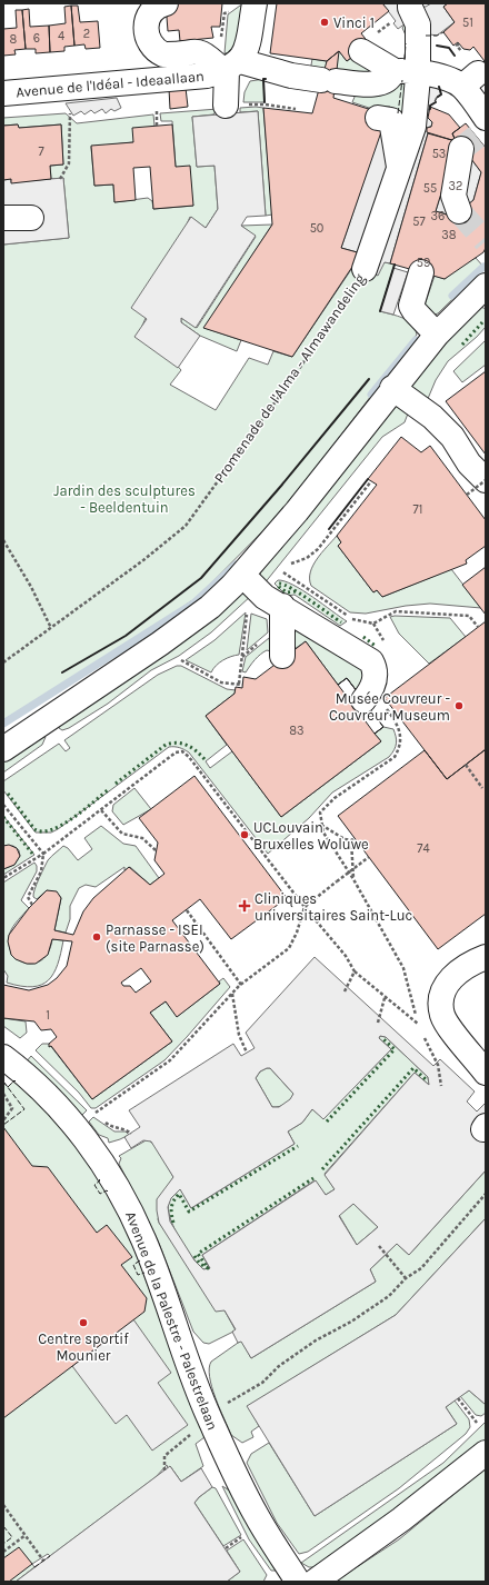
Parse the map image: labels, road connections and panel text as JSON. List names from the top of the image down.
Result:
{
  "streets": {
    "street": ["Avenue de l'Idéal - Ideaallaan", "Promenade de l'Alma - Almawandeling", "Avenue de la Palestre - Palestrelaan"]
  },
  "parks": ["Jardin des sculptures - Beeldentuin"],
  "places": {
    "other": [
      "Vinci 1",
      "Musée Couvreur - Couvreur Museum",
      "UCLouvain Bruxelles Woluwe",
      "Parnasse - ISEI (site Parnasse)",
      "Centre sportif Mounier"
    ],
    "health": ["Cliniques universitaires Saint-Luc"]
  },
  "house_numbers": [
    "51",
    "2",
    "4",
    "6",
    "8",
    "7",
    "53",
    "32",
    "55",
    "36",
    "57",
    "50",
    "38",
    "59",
    "71",
    "83",
    "74",
    "1"
  ]
}
